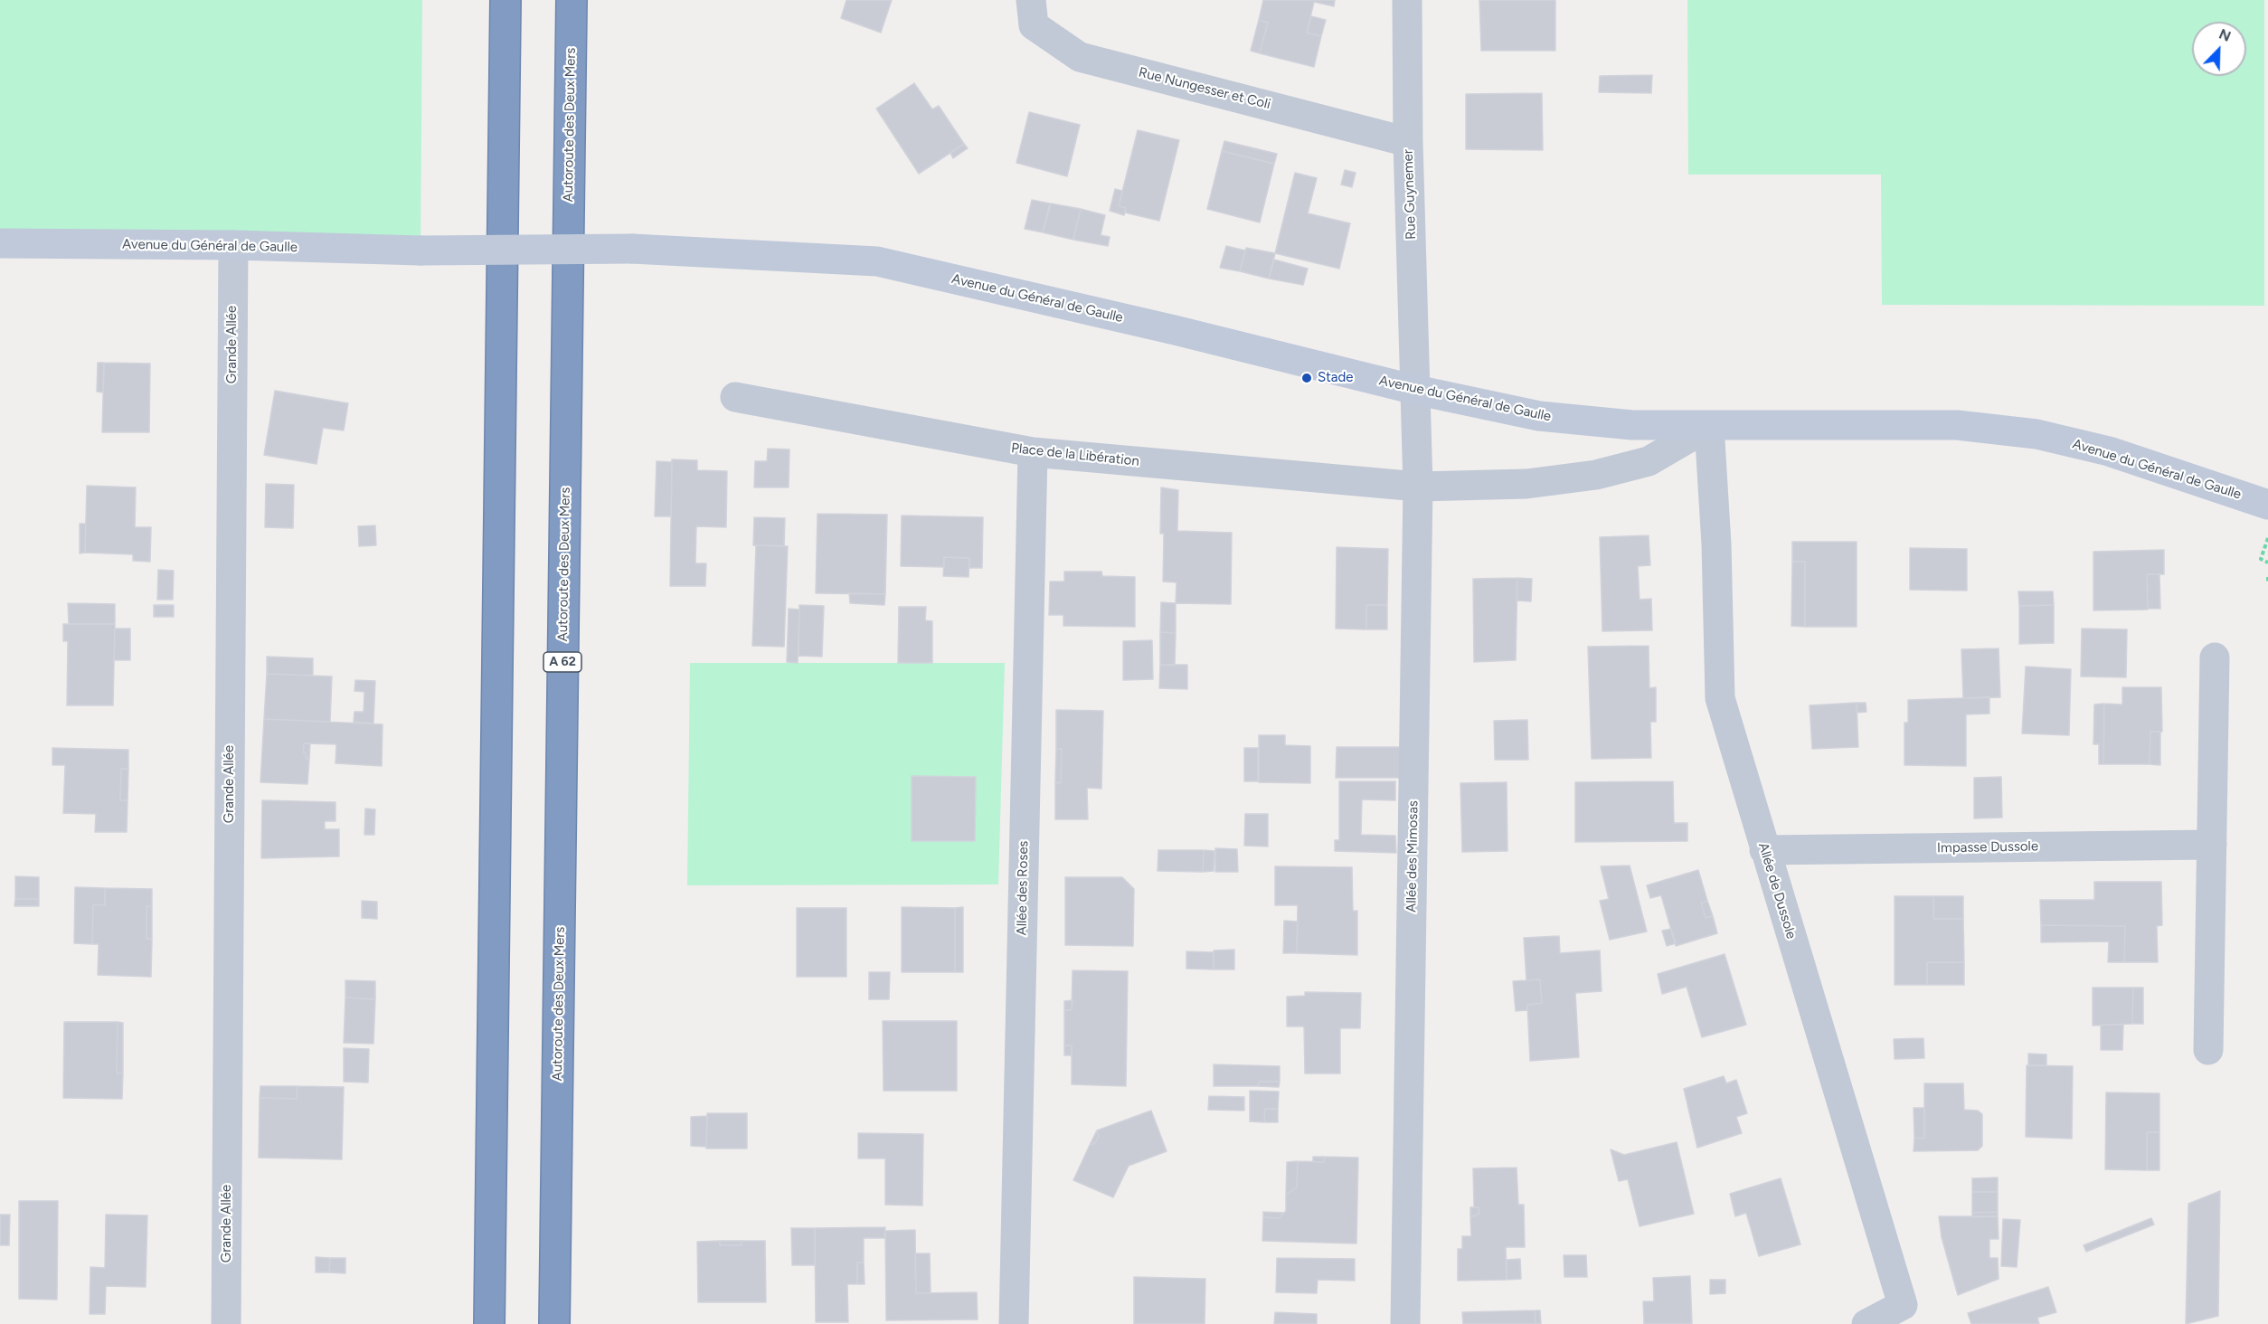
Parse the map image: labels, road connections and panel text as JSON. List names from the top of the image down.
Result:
{
  "streets": {
    "highway": ["Autoroute des Deux Mers", "A 62"],
    "street": [
      "Rue Nungesser et Coli",
      "Rue Guynemer",
      "Avenue du Général de Gaulle",
      "Grande Allée",
      "Place de la Libération",
      "Impasse Dussole",
      "Allée des Mimosas",
      "Allée des Roses",
      "Allée de Dussole"
    ]
  },
  "crossings": [
    ["Rue Nungesser et Coli", "Rue Guynemer"],
    ["Rue Guynemer", "Avenue du Général de Gaulle"],
    ["Rue Guynemer", "Allée des Mimosas"],
    ["Avenue du Général de Gaulle", "Grande Allée"],
    ["Avenue du Général de Gaulle", "Place de la Libération"],
    ["Avenue du Général de Gaulle", "Allée des Mimosas"],
    ["Avenue du Général de Gaulle", "Allée de Dussole"],
    ["Place de la Libération", "Allée des Mimosas"],
    ["Place de la Libération", "Allée des Roses"],
    ["Place de la Libération", "Allée de Dussole"],
    ["Impasse Dussole", "Allée de Dussole"]
  ],
  "places": ["Stade"],
  "north": "top right"
}
